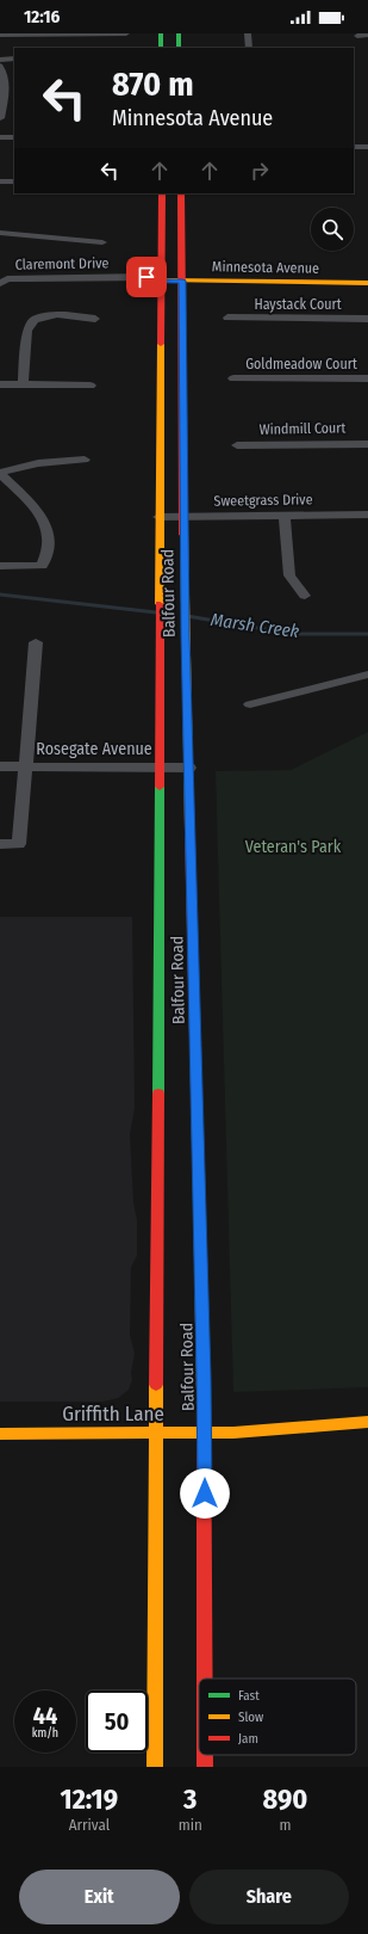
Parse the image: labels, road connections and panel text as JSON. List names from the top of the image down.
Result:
{
  "streets": {
    "main road": ["Minnesota Avenue", "Balfour Road", "Griffith Lane"],
    "street": [
      "Claremont Drive",
      "Haystack Court",
      "Goldmeadow Court",
      "Windmill Court",
      "Sweetgrass Drive",
      "Rosegate Avenue"
    ]
  },
  "crossings": [
    ["Claremont Drive", "Minnesota Avenue"],
    ["Claremont Drive", "Balfour Road"],
    ["Minnesota Avenue", "Balfour Road"],
    ["Sweetgrass Drive", "Balfour Road"],
    ["Balfour Road", "Rosegate Avenue"],
    ["Balfour Road", "Griffith Lane"]
  ],
  "water": ["Marsh Creek"],
  "parks": ["Veteran's Park"],
  "legend": ["Fast", "Slow", "Jam"],
  "page": {
    "status": "12:16",
    "turn": ["870 m", "Minnesota Avenue"],
    "speed": "44 km/h",
    "limit": "50",
    "eta": [
      "12:19",
      "Arrival",
      "3",
      "min",
      "890",
      "m"
    ],
    "buttons": ["Exit", "Share"]
  }
}
